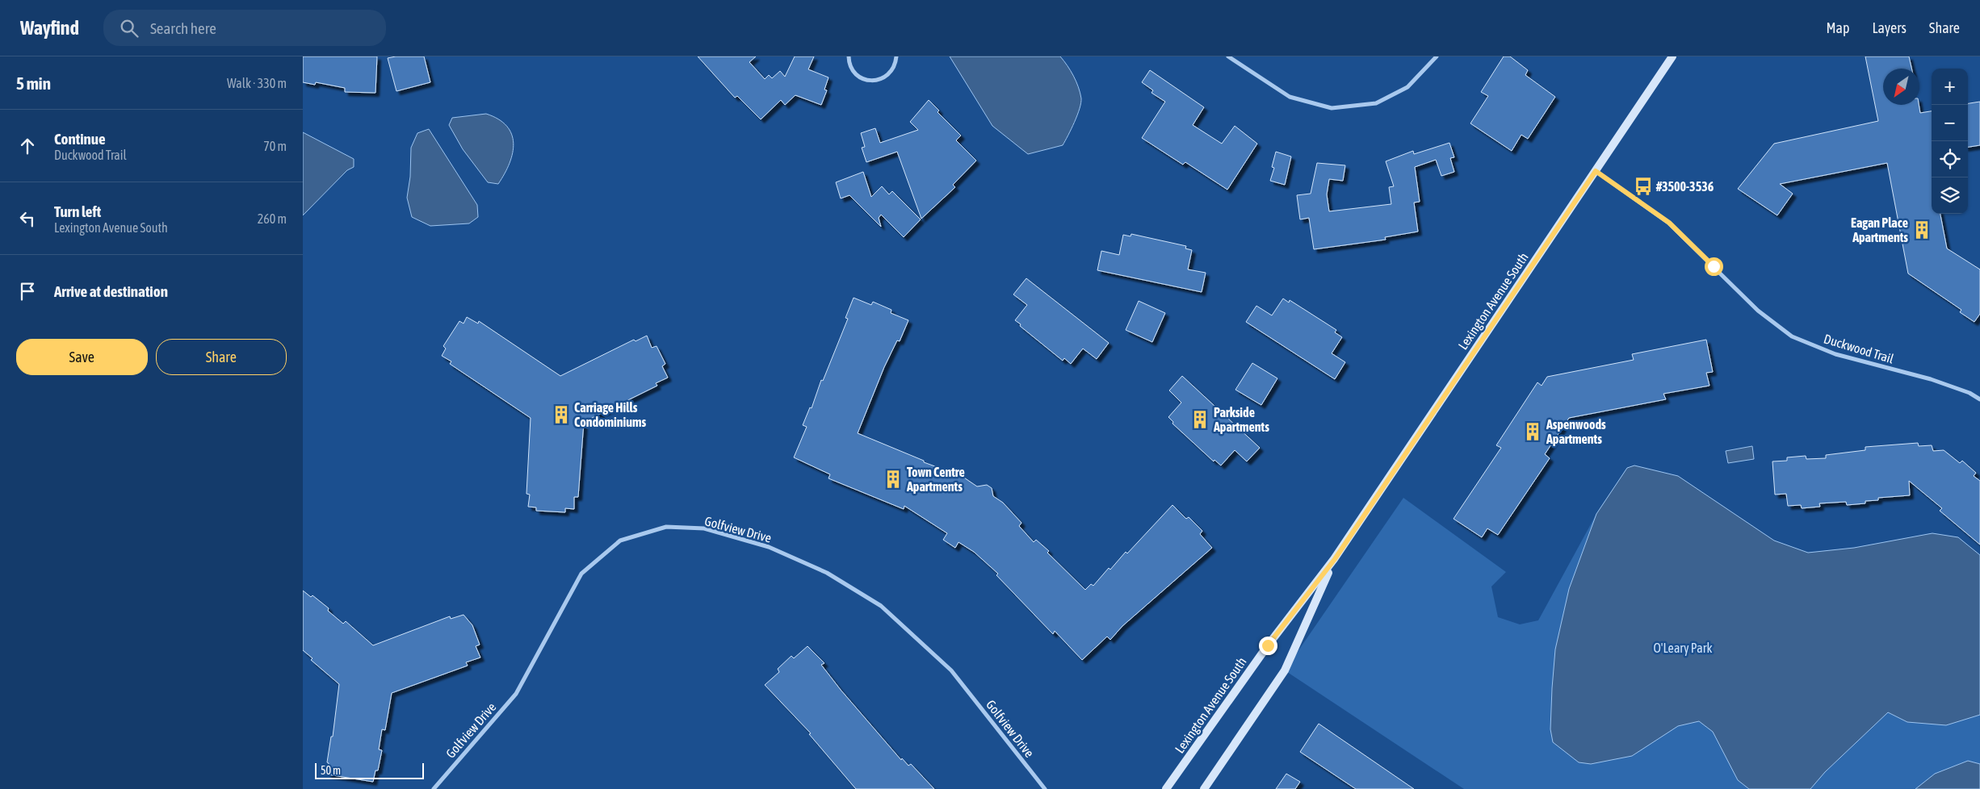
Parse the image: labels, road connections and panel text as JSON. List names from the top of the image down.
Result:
{
  "streets": {
    "street": ["Lexington Avenue South", "Duckwood Trail", "Golfview Drive"]
  },
  "crossings": [
    ["Lexington Avenue South", "Duckwood Trail"]
  ],
  "parks": ["O'Leary Park"],
  "places": {
    "bus stop": ["#3500-3536"],
    "building": [
      "Eagan Place Apartments",
      "Carriage Hills Condominiums",
      "Parkside Apartments",
      "Aspenwoods Apartments",
      "Town Centre Apartments"
    ]
  },
  "scale_bar": "50 m",
  "north": "bottom left",
  "page": {
    "header": "Wayfind",
    "search": "Search here",
    "nav": ["Map", "Layers", "Share"],
    "heading": ["5 min", "Walk · 330 m"],
    "map_buttons": ["+", "−"],
    "list": [
      ["Continue", "Duckwood Trail", "70 m"],
      ["Turn left", "Lexington Avenue South", "260 m"],
      "Arrive at destination"
    ],
    "buttons": ["Save", "Share"],
    "scale": "50 m"
  }
}
